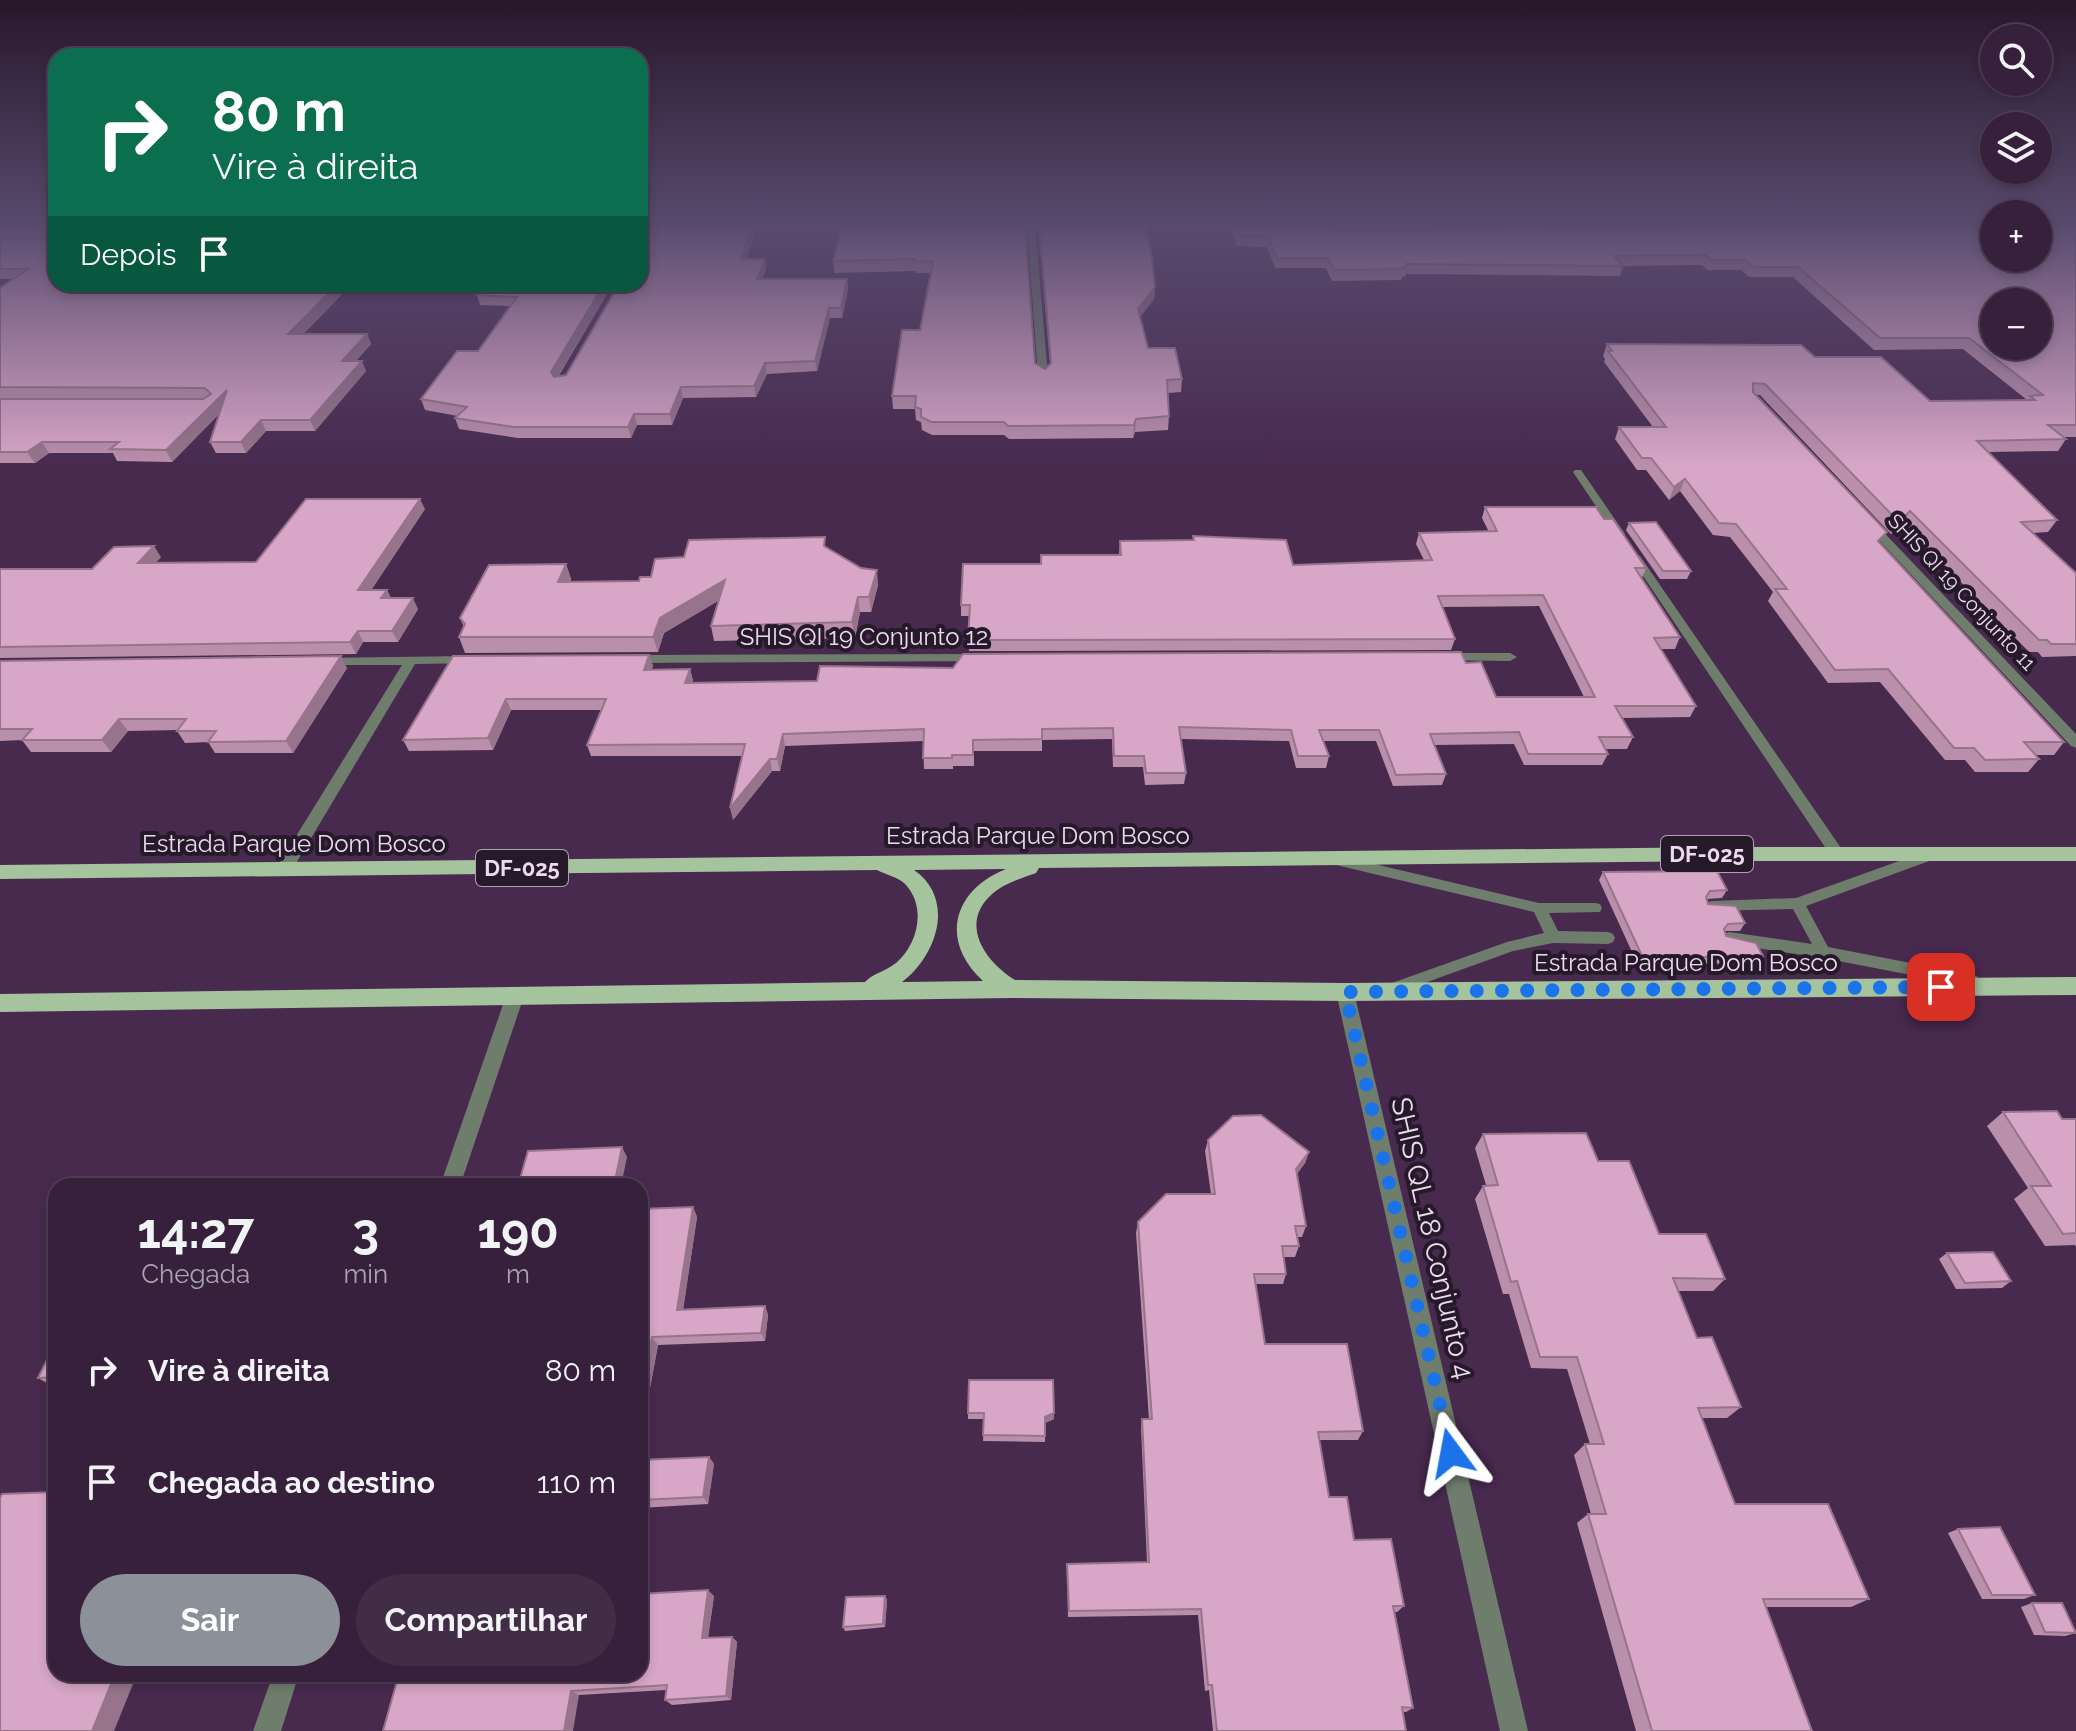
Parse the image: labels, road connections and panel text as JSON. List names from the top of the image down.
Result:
{
  "streets": {
    "main road": ["Estrada Parque Dom Bosco", "DF-025"],
    "street": ["SHIS QI 19 Conjunto 11", "SHIS QI 19 Conjunto 12", "SHIS QL 18 Conjunto 4"]
  },
  "crossings": [
    ["Estrada Parque Dom Bosco", "SHIS QL 18 Conjunto 4"]
  ],
  "page": {
    "map_buttons": ["+", "−"],
    "turn": ["80 m", "Vire à direita"],
    "then": "Depois",
    "eta": [
      "14:27",
      "Chegada",
      "3",
      "min",
      "190",
      "m"
    ],
    "list": [
      {
        "name": "Vire à direita",
        "value": "80 m"
      },
      {
        "name": "Chegada ao destino",
        "value": "110 m"
      }
    ],
    "buttons": ["Sair", "Compartilhar"]
  }
}
